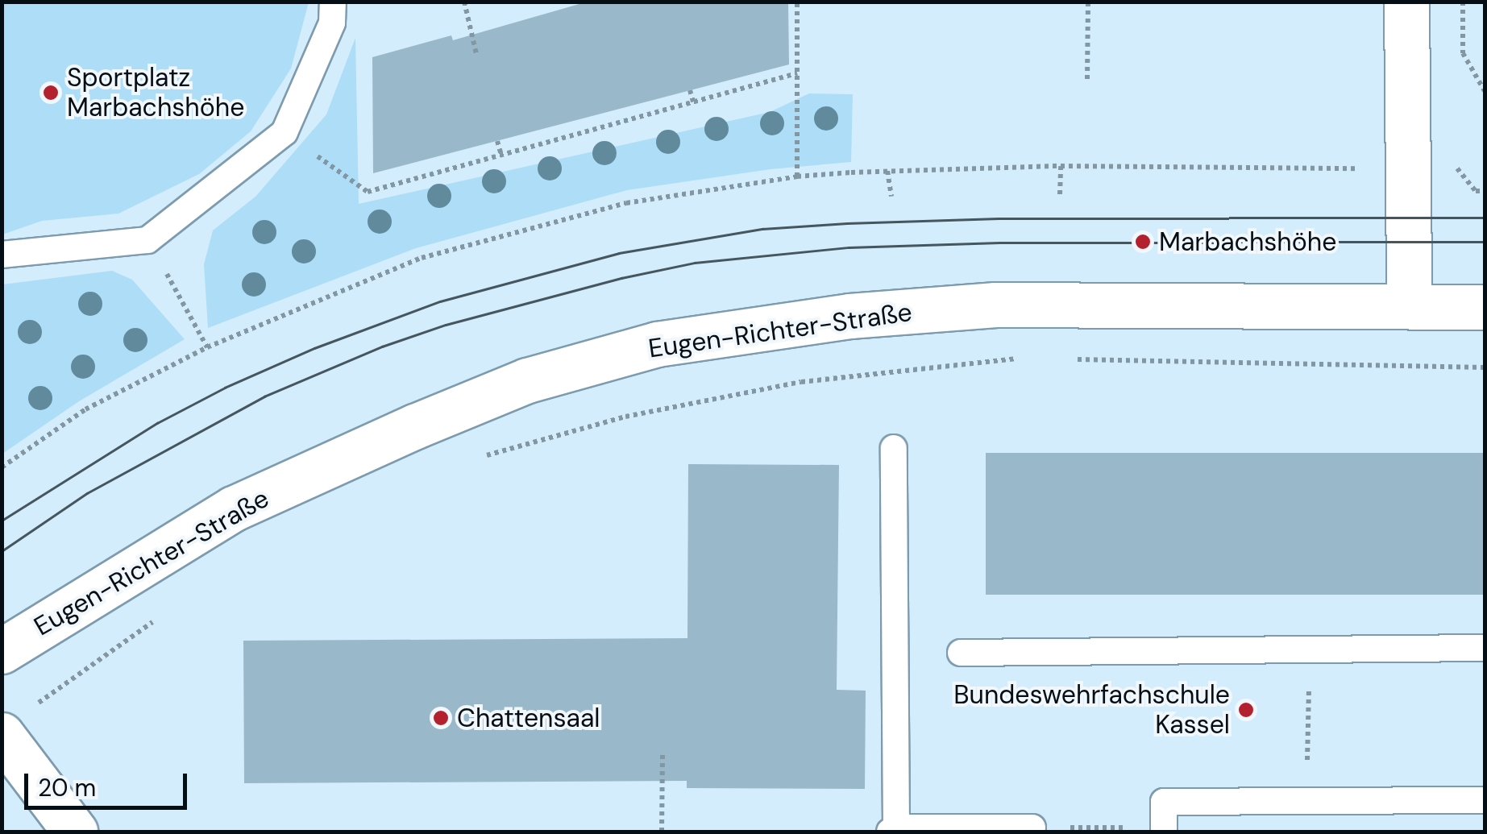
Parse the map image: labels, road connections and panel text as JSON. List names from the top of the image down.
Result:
{
  "streets": {
    "main road": ["Eugen-Richter-Straße"]
  },
  "places": [
    "Sportplatz Marbachshöhe",
    "Marbachshöhe",
    "Bundeswehrfachschule Kassel",
    "Chattensaal"
  ],
  "scale_bar": "20 m"
}
